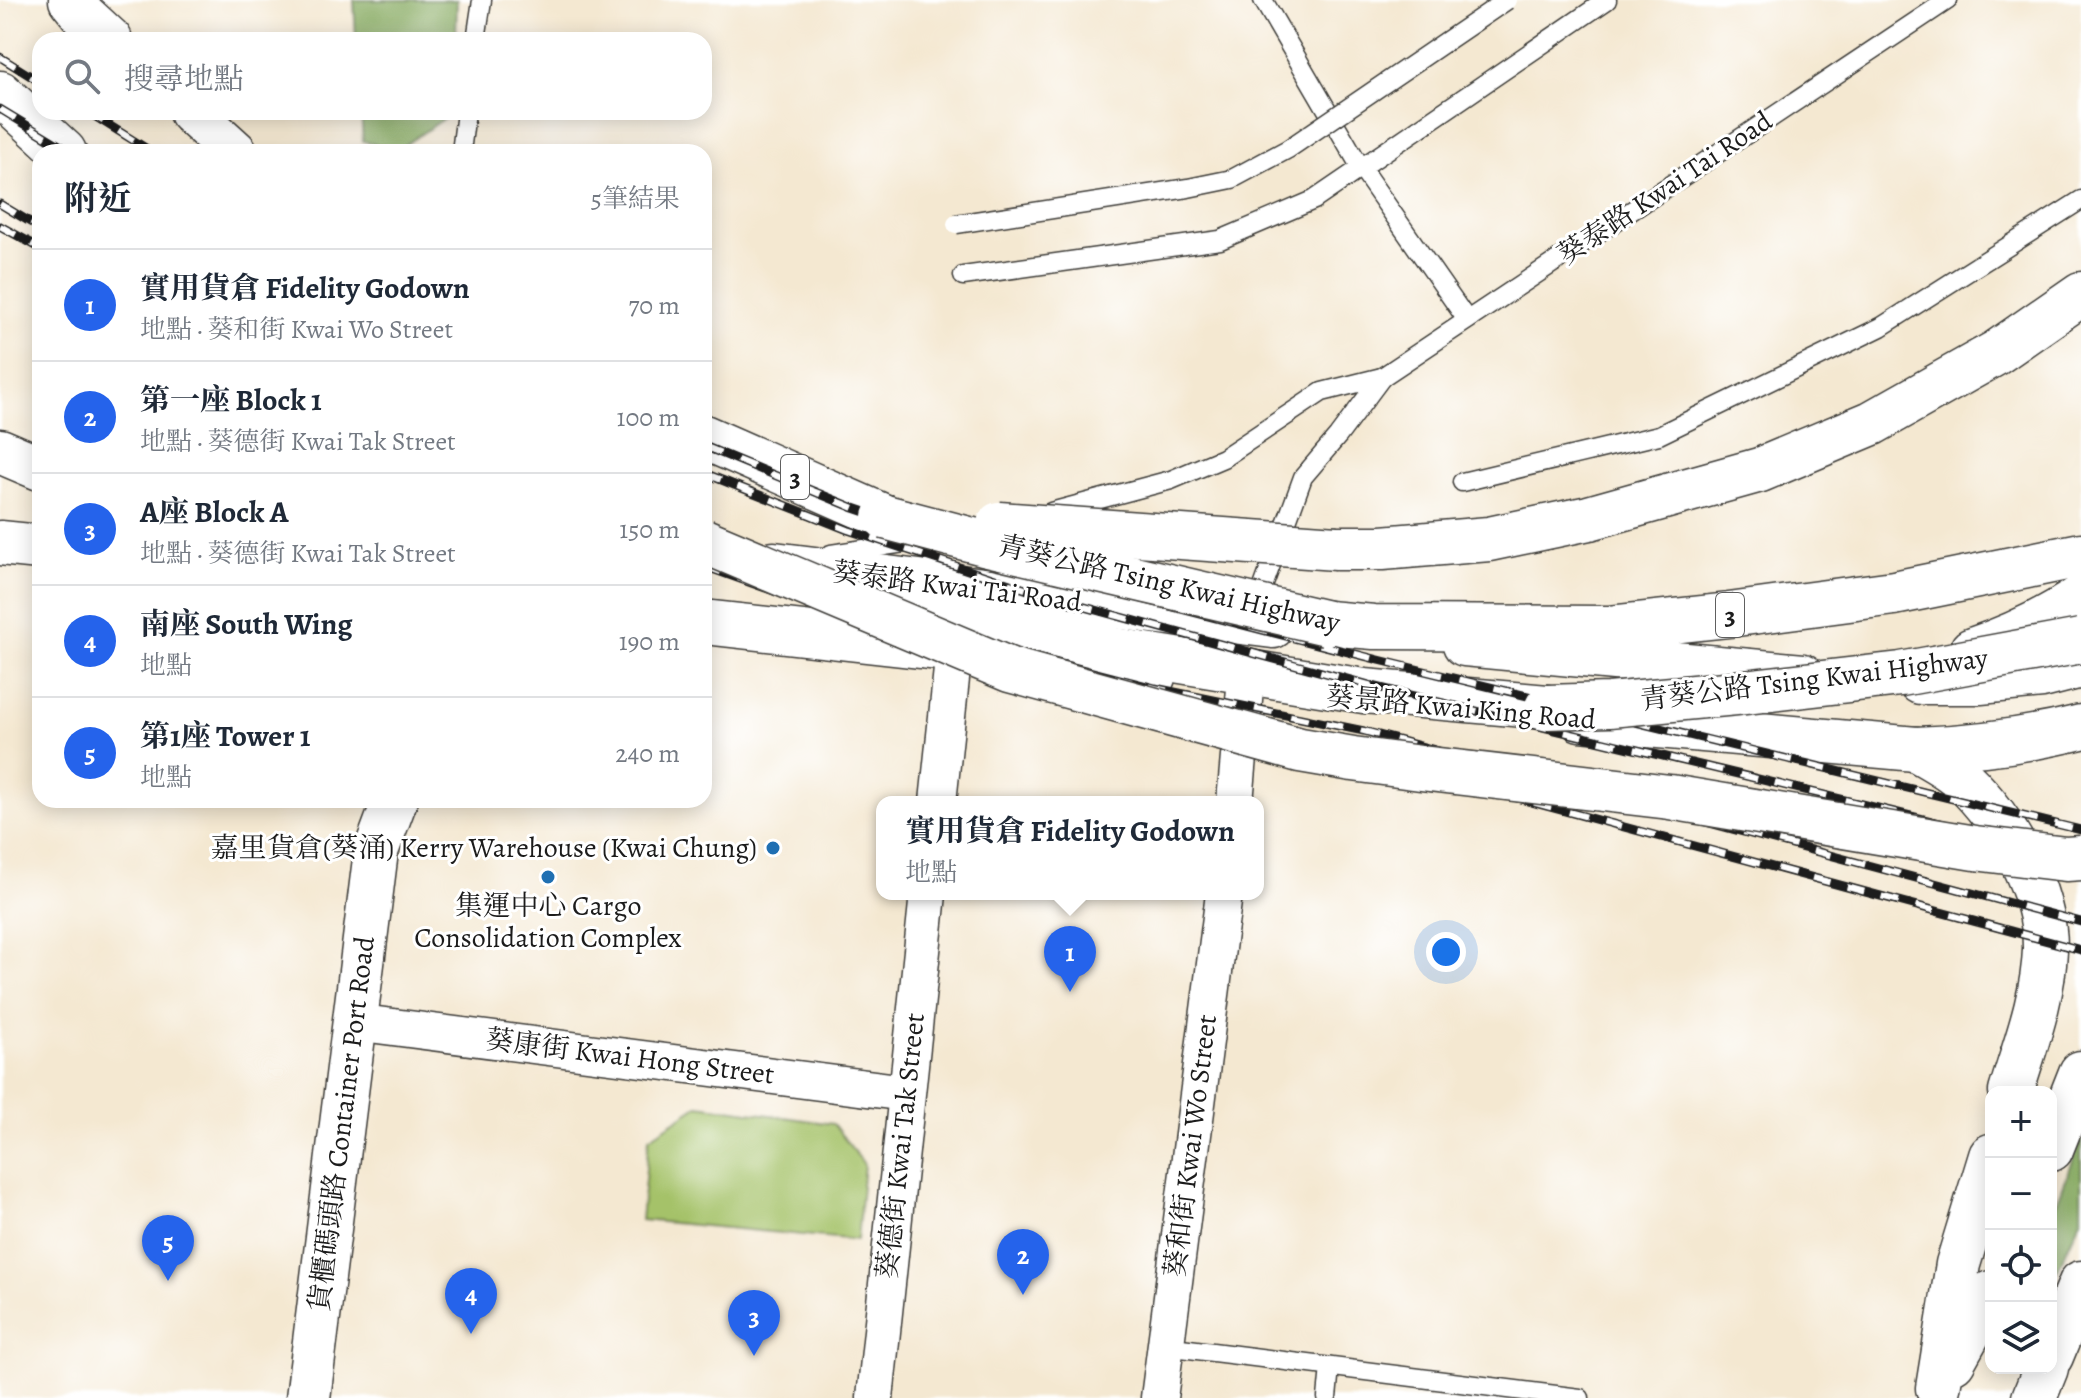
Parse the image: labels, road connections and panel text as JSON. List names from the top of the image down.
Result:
{
  "streets": {
    "main road": [
      "葵泰路 Kwai Tai Road",
      "3",
      "青葵公路 Tsing Kwai Highway",
      "葵景路 Kwai King Road",
      "貨櫃碼頭路 Container Port Road"
    ],
    "street": ["葵康街 Kwai Hong Street", "葵德街 Kwai Tak Street", "葵和街 Kwai Wo Street"]
  },
  "crossings": [
    ["葵康街 Kwai Hong Street", "貨櫃碼頭路 Container Port Road"],
    ["葵康街 Kwai Hong Street", "葵德街 Kwai Tak Street"]
  ],
  "places": ["嘉里貨倉(葵涌) Kerry Warehouse (Kwai Chung)", "集運中心 Cargo Consolidation Complex"],
  "page": {
    "search": "搜尋地點",
    "heading": ["附近", "5筆結果"],
    "list": [
      {
        "mark": "1",
        "name": "實用貨倉 Fidelity Godown",
        "note": "地點 · 葵和街 Kwai Wo Street",
        "value": "70 m"
      },
      {
        "mark": "2",
        "name": "第一座 Block 1",
        "note": "地點 · 葵德街 Kwai Tak Street",
        "value": "100 m"
      },
      {
        "mark": "3",
        "name": "A座 Block A",
        "note": "地點 · 葵德街 Kwai Tak Street",
        "value": "150 m"
      },
      {
        "mark": "4",
        "name": "南座 South Wing",
        "note": "地點",
        "value": "190 m"
      },
      {
        "mark": "5",
        "name": "第1座 Tower 1",
        "note": "地點",
        "value": "240 m"
      }
    ],
    "popup": ["實用貨倉 Fidelity Godown", "地點"],
    "pins": [
      "1",
      "5",
      "2",
      "4",
      "3"
    ],
    "map_buttons": ["+", "−"]
  }
}
